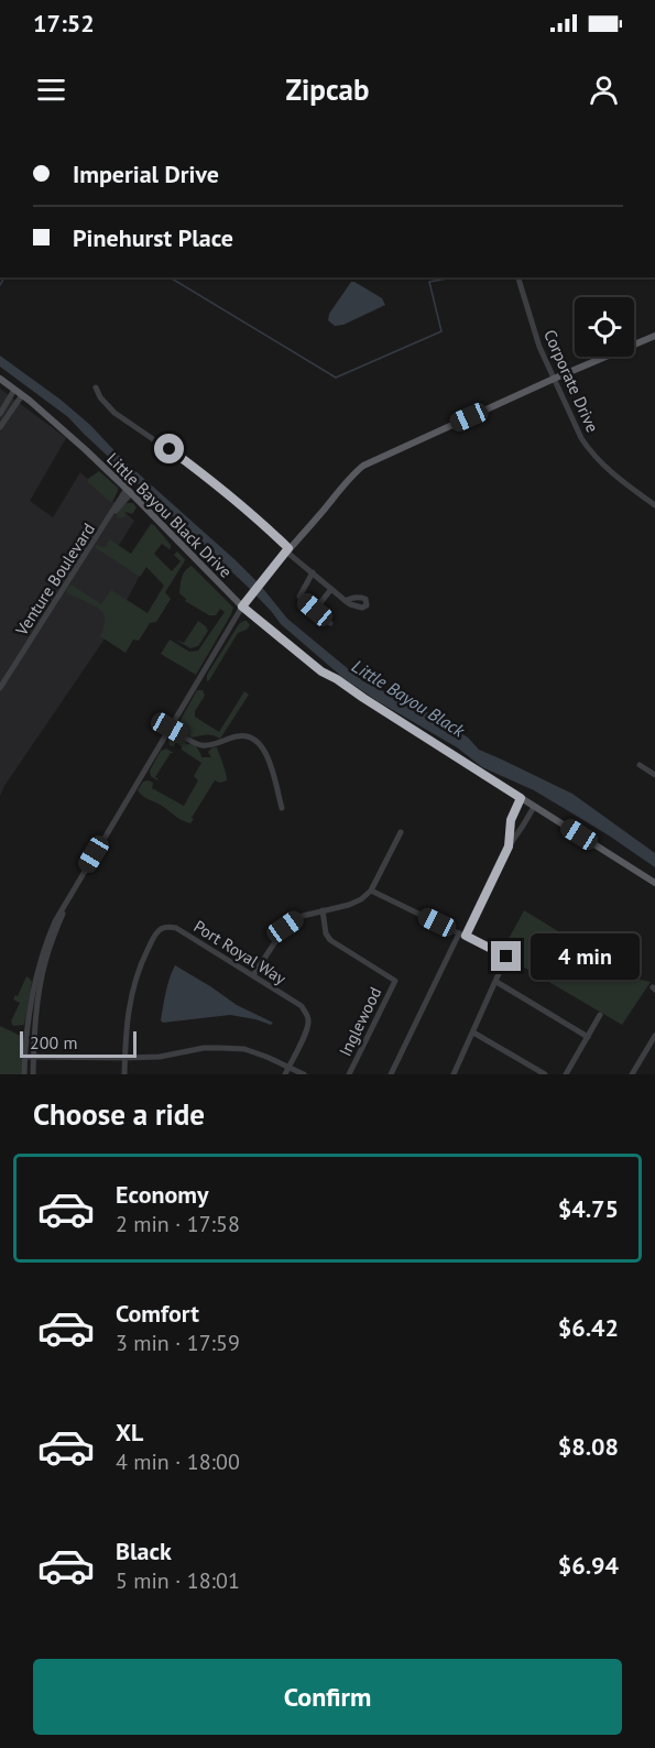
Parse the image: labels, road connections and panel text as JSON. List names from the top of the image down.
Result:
{
  "streets": {
    "main road": ["Little Bayou Black Drive"],
    "street": [
      "Corporate Drive",
      "Venture Boulevard",
      "Port Royal Way",
      "Inglewood"
    ]
  },
  "crossings": [
    ["Little Bayou Black Drive", "Venture Boulevard"]
  ],
  "water": ["Little Bayou Black"],
  "scale_bar": "200 m",
  "page": {
    "status": "17:52",
    "header": "Zipcab",
    "banner": ["Imperial Drive", "Pinehurst Place"],
    "bubble": "4 min",
    "scale": "200 m",
    "heading": "Choose a ride",
    "list": [
      {
        "name": "Economy",
        "note": "2 min · 17:58",
        "value": "$4.75"
      },
      {
        "name": "Comfort",
        "note": "3 min · 17:59",
        "value": "$6.42"
      },
      {
        "name": "XL",
        "note": "4 min · 18:00",
        "value": "$8.08"
      },
      {
        "name": "Black",
        "note": "5 min · 18:01",
        "value": "$6.94"
      }
    ],
    "buttons": "Confirm"
  }
}
